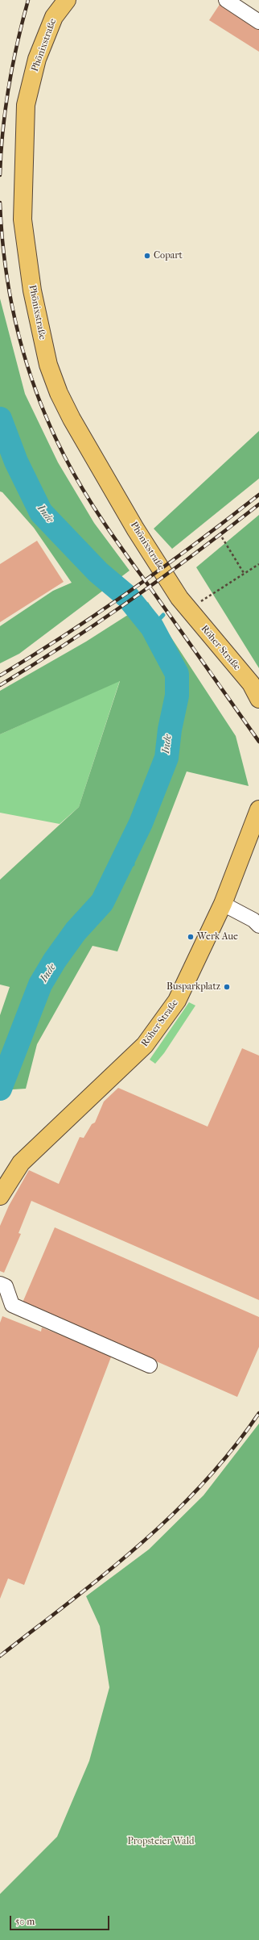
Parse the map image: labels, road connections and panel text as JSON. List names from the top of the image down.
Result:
{
  "streets": {
    "main road": ["Phönixstraße", "Röher Straße"]
  },
  "crossings": [
    ["Phönixstraße", "Röher Straße"]
  ],
  "water": ["Inde"],
  "parks": ["Propsteier Wald"],
  "places": ["Copart", "Werk Aue", "Busparkplatz"],
  "scale_bar": "50 m"
}
